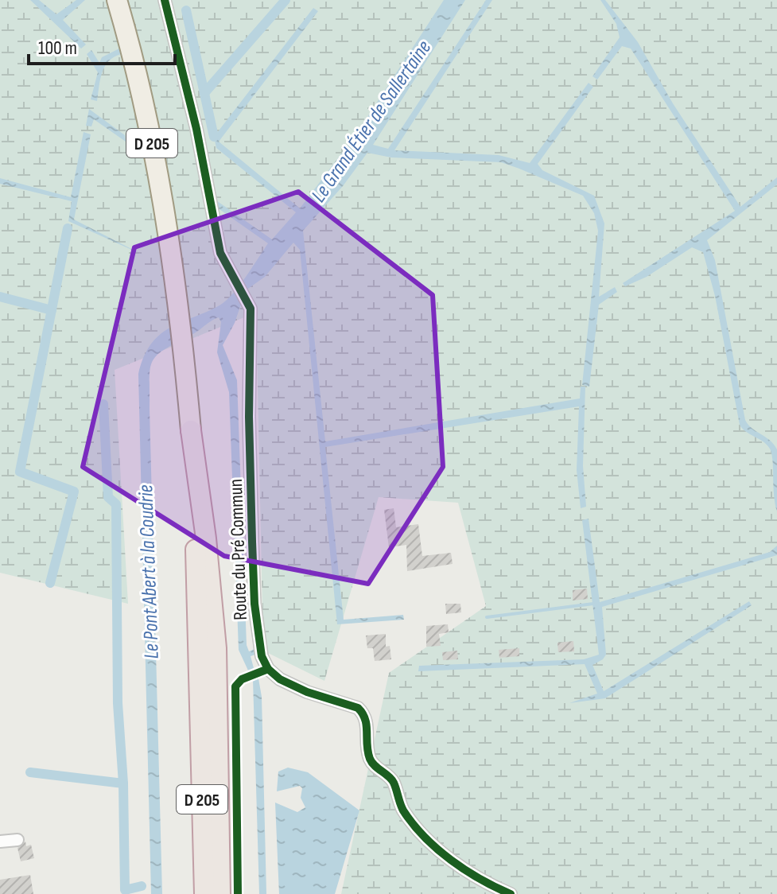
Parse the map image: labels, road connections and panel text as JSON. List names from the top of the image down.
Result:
{
  "streets": {
    "highway": ["D 205"],
    "street": ["Route du Pré Commun"]
  },
  "water": ["Le Grand Étier de Sallertaine", "Le Pont Abert à la Coudrie"],
  "scale_bar": "100 m"
}
